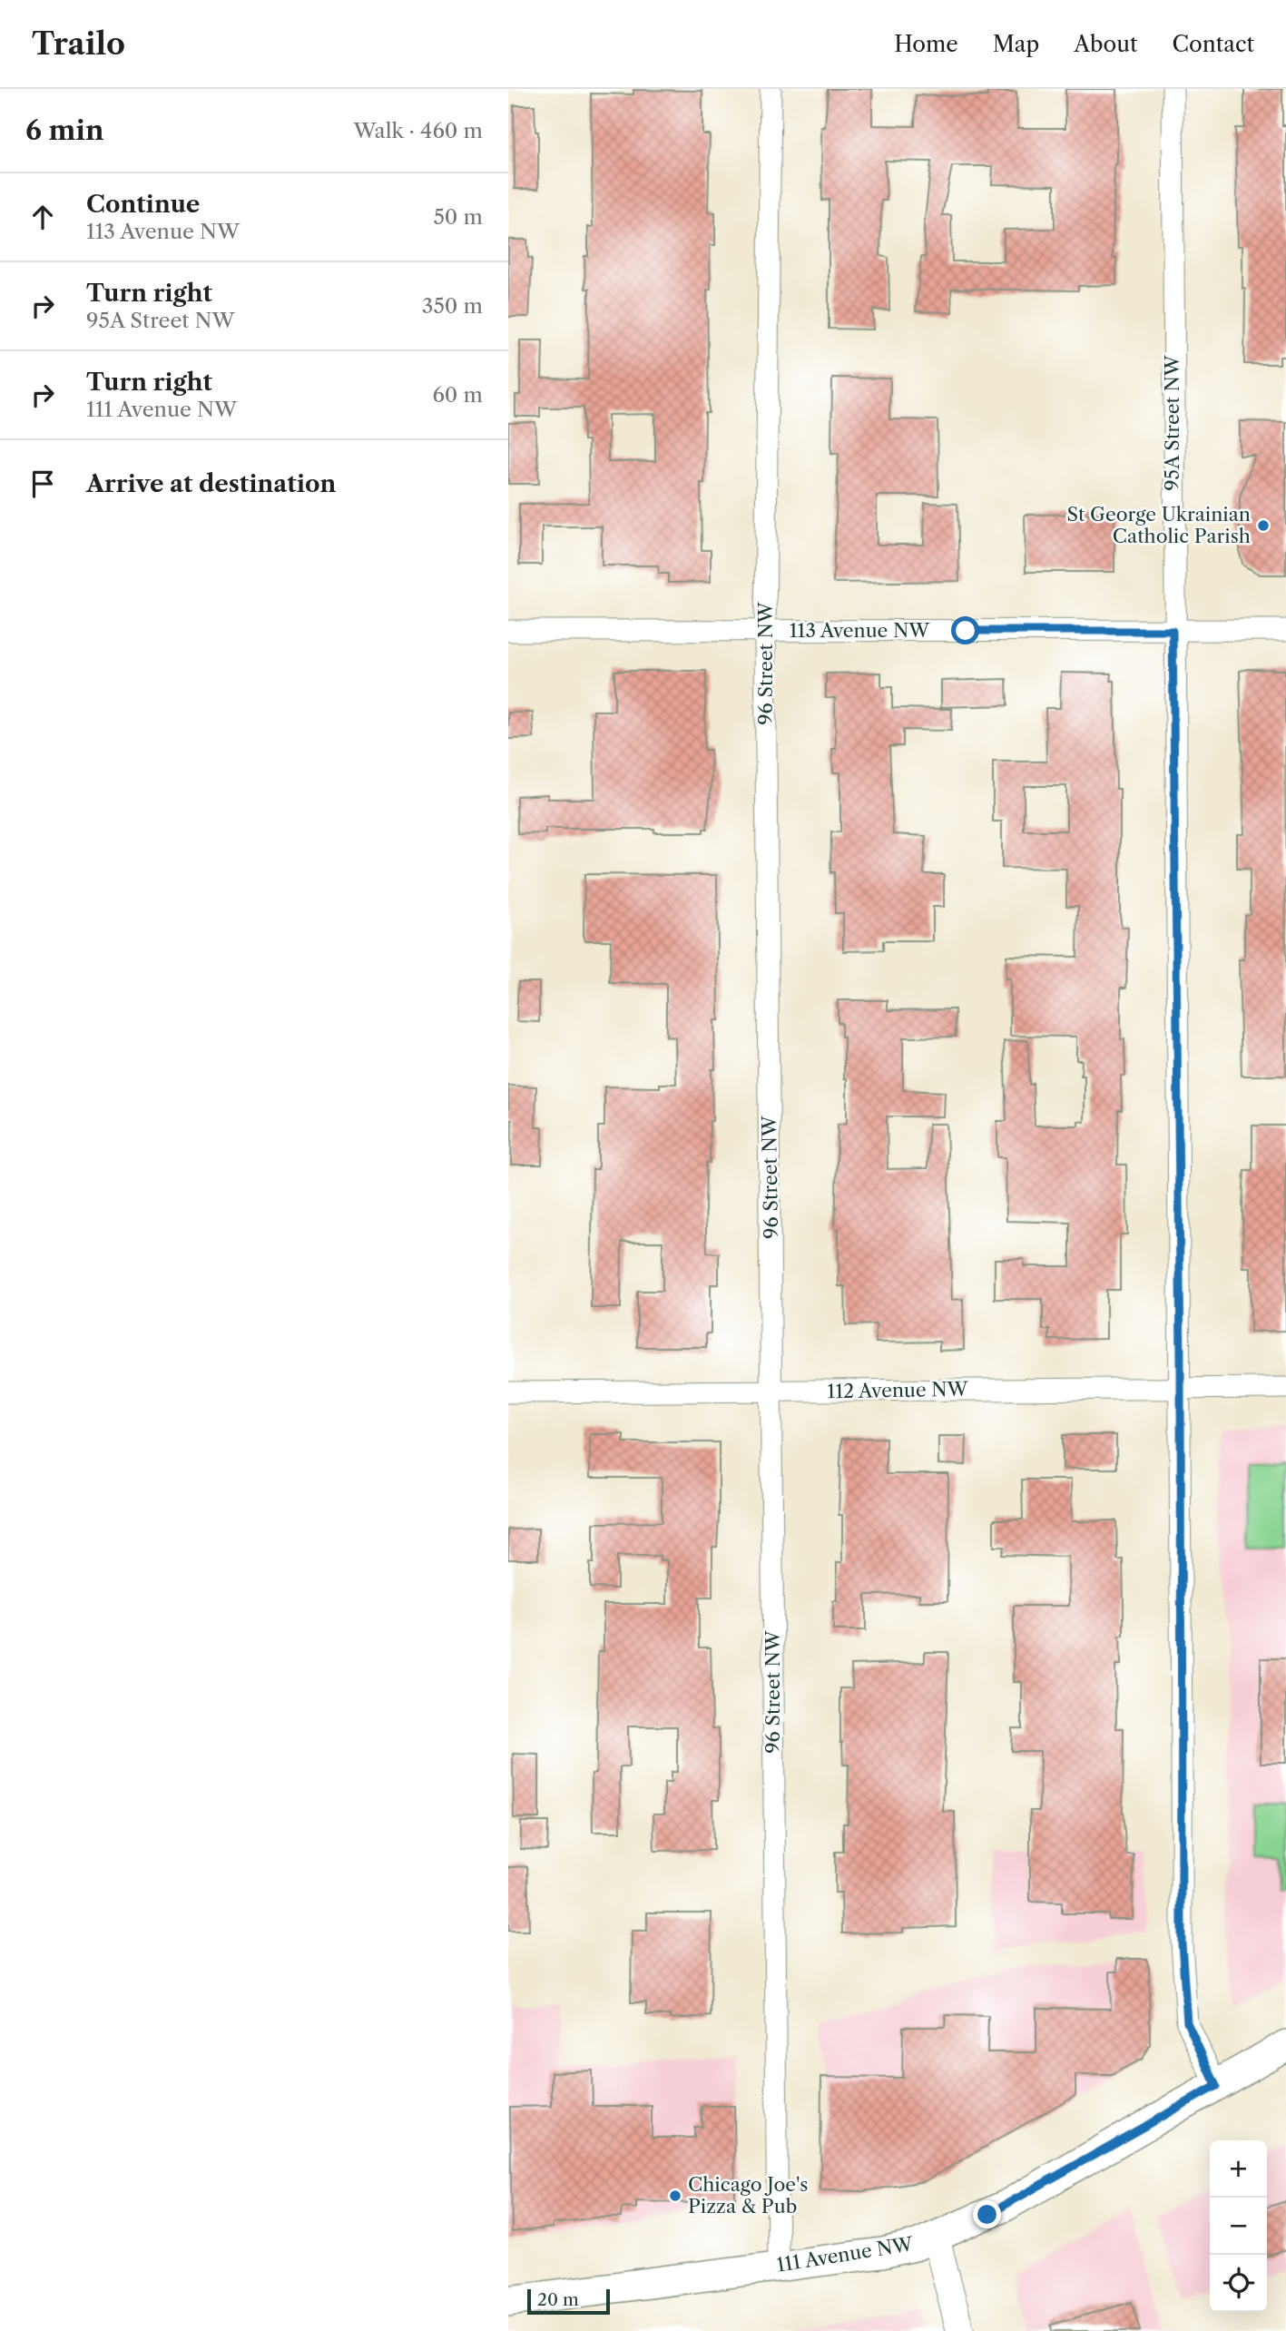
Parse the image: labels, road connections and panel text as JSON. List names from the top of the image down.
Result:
{
  "streets": {
    "main road": ["111 Avenue NW"],
    "street": [
      "95A Street NW",
      "113 Avenue NW",
      "96 Street NW",
      "112 Avenue NW"
    ]
  },
  "crossings": [
    ["95A Street NW", "113 Avenue NW"],
    ["95A Street NW", "112 Avenue NW"],
    ["95A Street NW", "111 Avenue NW"],
    ["113 Avenue NW", "96 Street NW"],
    ["96 Street NW", "112 Avenue NW"],
    ["96 Street NW", "111 Avenue NW"]
  ],
  "places": ["St George Ukrainian Catholic Parish", "Chicago Joe's Pizza & Pub"],
  "scale_bar": "20 m",
  "page": {
    "header": "Trailo",
    "nav": [
      "Home",
      "Map",
      "About",
      "Contact"
    ],
    "heading": ["6 min", "Walk · 460 m"],
    "list": [
      ["Continue", "113 Avenue NW", "50 m"],
      ["Turn right", "95A Street NW", "350 m"],
      ["Turn right", "111 Avenue NW", "60 m"],
      "Arrive at destination"
    ],
    "map_buttons": ["+", "−"],
    "scale": "20 m"
  }
}
